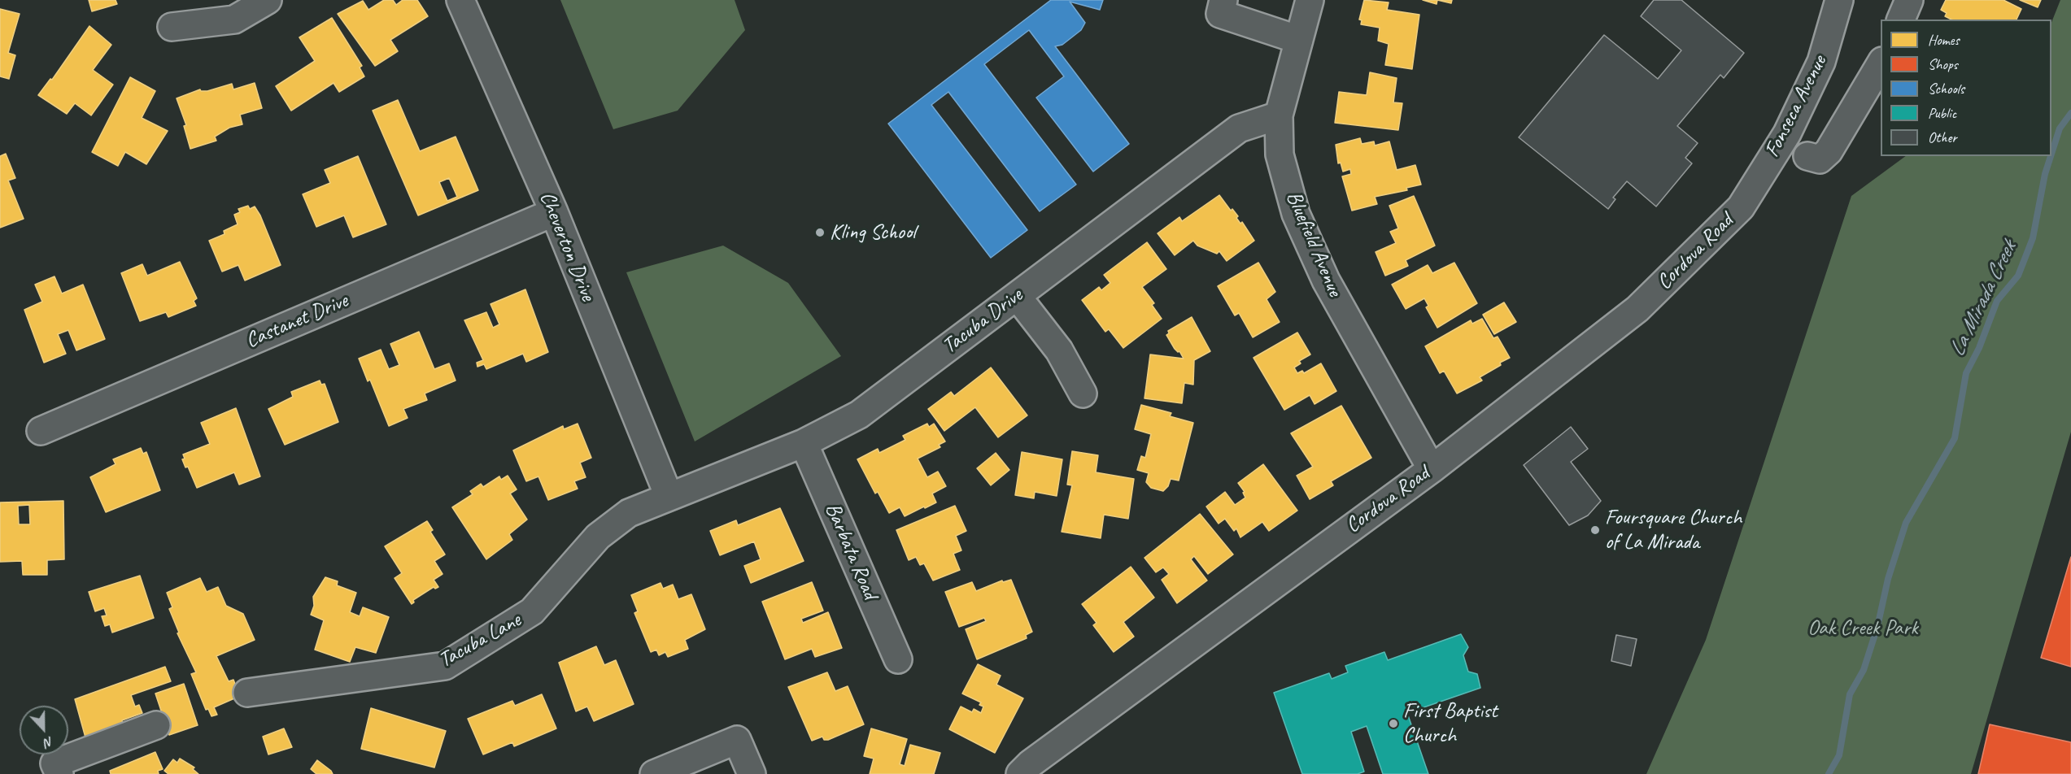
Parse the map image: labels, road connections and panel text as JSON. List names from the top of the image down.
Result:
{
  "streets": {
    "street": [
      "Fonseca Avenue",
      "Bluefield Avenue",
      "Cheverton Drive",
      "Cordova Road",
      "Castanet Drive",
      "Tacuba Drive",
      "Barbata Road",
      "Tacuba Lane"
    ]
  },
  "crossings": [
    ["Fonseca Avenue", "Cordova Road"],
    ["Bluefield Avenue", "Cordova Road"],
    ["Bluefield Avenue", "Tacuba Drive"],
    ["Cheverton Drive", "Castanet Drive"],
    ["Cheverton Drive", "Tacuba Drive"],
    ["Cheverton Drive", "Tacuba Lane"],
    ["Tacuba Drive", "Barbata Road"],
    ["Tacuba Drive", "Tacuba Lane"]
  ],
  "water": ["La Mirada Creek"],
  "parks": ["Oak Creek Park"],
  "places": ["Kling School", "Foursquare Church of La Mirada", "First Baptist Church"],
  "legend": [
    "Homes",
    "Shops",
    "Schools",
    "Public",
    "Other"
  ],
  "north": "bottom"
}
